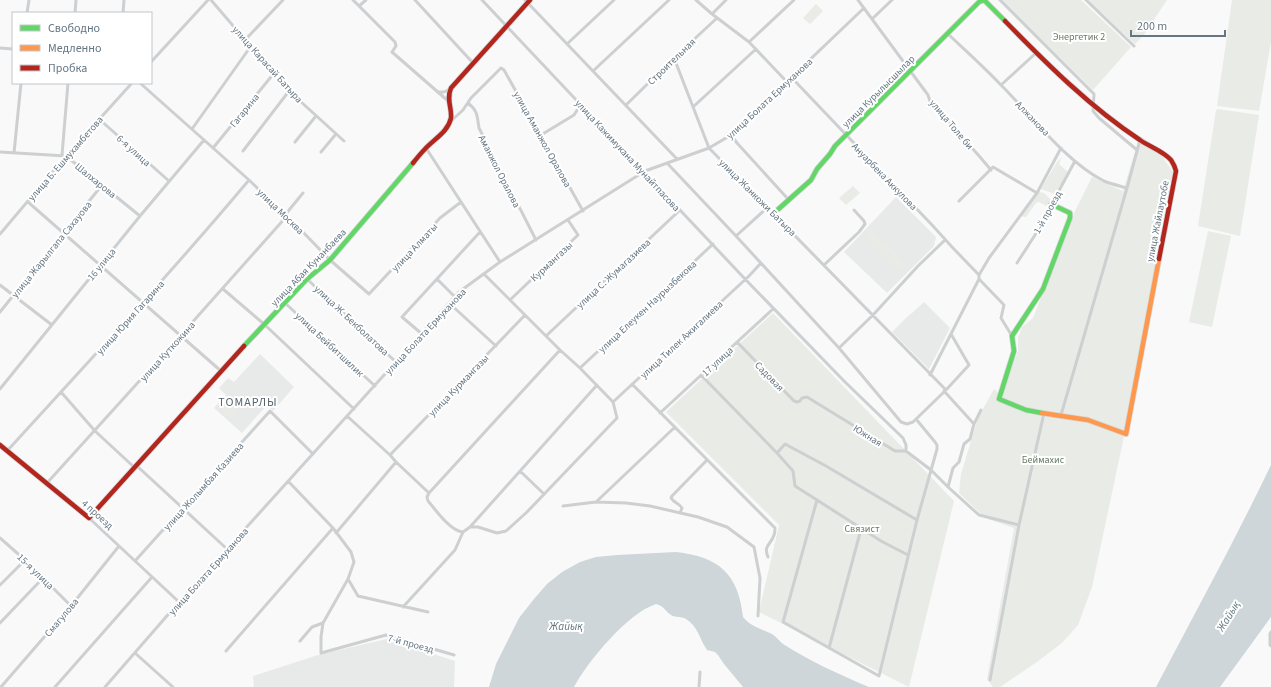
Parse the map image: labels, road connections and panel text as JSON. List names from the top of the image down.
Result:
{
  "streets": {
    "street": [
      "Строительная",
      "улица Карасай Батыра",
      "улица Курылысшылар",
      "улица Болата Ермуханова",
      "Гагарина",
      "Алжанова",
      "улица Толе би",
      "улица Аманжол Оралова",
      "6-я улица",
      "улица Кажимукана Мунайтпасова",
      "улица Б. Ешмухамбетова",
      "Аманжол Оралова",
      "Ануарбека Аккулова",
      "Шалхарова",
      "улица Жанкожи Батыра",
      "улица Москва",
      "1-й проезд",
      "улица Жайлаутобе",
      "улица Алматы",
      "улица Жарылгапа Сахауова",
      "Курмангазы",
      "16 улица",
      "улица Абая Кунанбаева",
      "улица С. Жумагазиева",
      "улица Елеукен Наурызбекова",
      "улица Юрия Гагарина",
      "улица Ж. Бекболатова",
      "улица Тилек Ажигалиева",
      "улица Бейбитшилик",
      "улица Куткожина",
      "17 улица",
      "Садовая",
      "улица Курмангазы",
      "Южная",
      "улица Жолымбая Казиева",
      "4 проезд",
      "15-я улица",
      "Смагулова",
      "7-й проезд"
    ]
  },
  "crossings": [
    ["Строительная", "улица Жанкожи Батыра"],
    ["улица Карасай Батыра", "Гагарина"],
    ["улица Курылысшылар", "Алжанова"],
    ["улица Курылысшылар", "улица Толе би"],
    ["улица Курылысшылар", "Ануарбека Аккулова"],
    ["улица Курылысшылар", "улица Жанкожи Батыра"],
    ["улица Курылысшылар", "улица Жайлаутобе"],
    ["улица Болата Ермуханова", "улица Толе би"],
    ["улица Болата Ермуханова", "улица Аманжол Оралова"],
    ["улица Болата Ермуханова", "улица Кажимукана Мунайтпасова"],
    ["улица Болата Ермуханова", "Аманжол Оралова"],
    ["улица Болата Ермуханова", "Ануарбека Аккулова"],
    ["улица Болата Ермуханова", "улица Жанкожи Батыра"],
    ["улица Болата Ермуханова", "Курмангазы"],
    ["улица Болата Ермуханова", "улица Ж. Бекболатова"],
    ["улица Болата Ермуханова", "улица Бейбитшилик"],
    ["улица Болата Ермуханова", "улица Жолымбая Казиева"],
    ["улица Болата Ермуханова", "4 проезд"],
    ["Гагарина", "улица Москва"],
    ["Алжанова", "1-й проезд"],
    ["улица Аманжол Оралова", "Аманжол Оралова"],
    ["6-я улица", "улица Б. Ешмухамбетова"],
    ["6-я улица", "16 улица"],
    ["улица Кажимукана Мунайтпасова", "улица С. Жумагазиева"],
    ["улица Кажимукана Мунайтпасова", "улица Елеукен Наурызбекова"],
    ["улица Кажимукана Мунайтпасова", "улица Тилек Ажигалиева"],
    ["улица Кажимукана Мунайтпасова", "17 улица"],
    ["улица Кажимукана Мунайтпасова", "Южная"],
    ["улица Б. Ешмухамбетова", "Шалхарова"],
    ["Шалхарова", "улица Жарылгапа Сахауова"],
    ["Шалхарова", "16 улица"],
    ["улица Москва", "улица Алматы"],
    ["улица Москва", "16 улица"],
    ["улица Москва", "улица Абая Кунанбаева"],
    ["улица Москва", "улица Юрия Гагарина"],
    ["улица Москва", "улица Куткожина"],
    ["улица Абая Кунанбаева", "улица Ж. Бекболатова"],
    ["улица Абая Кунанбаева", "улица Бейбитшилик"],
    ["улица Абая Кунанбаева", "4 проезд"],
    ["улица Юрия Гагарина", "4 проезд"],
    ["улица Куткожина", "4 проезд"],
    ["17 улица", "Садовая"],
    ["Садовая", "Южная"],
    ["улица Жолымбая Казиева", "4 проезд"],
    ["4 проезд", "Смагулова"],
    ["15-я улица", "Смагулова"]
  ],
  "districts": ["ТОМАРЛЫ"],
  "water": ["Жайық"],
  "parks": ["Энергетик 2", "Беймахис", "Связист"],
  "legend": ["Свободно", "Медленно", "Пробка"],
  "scale_bar": "200 m"
}
